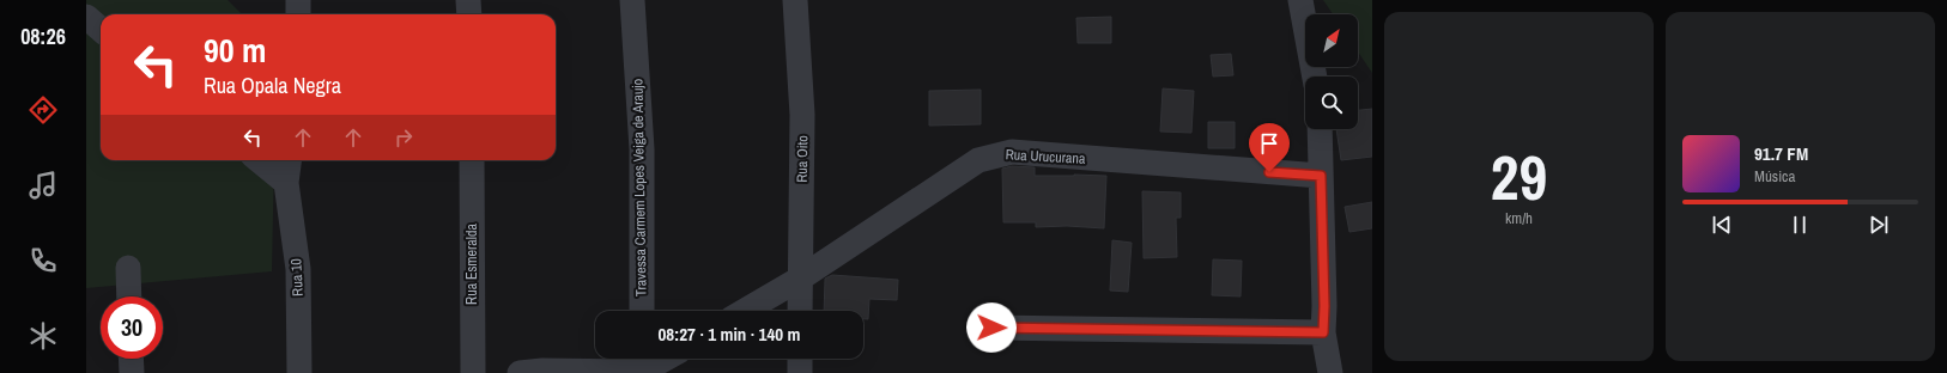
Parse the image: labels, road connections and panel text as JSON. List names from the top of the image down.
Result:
{
  "streets": {
    "street": [
      "Rua Urucurana",
      "Rua Oito",
      "Travessa Carmem Lopes Veiga de Araujo",
      "Rua Esmeralda",
      "Rua 10"
    ]
  },
  "crossings": [
    ["Rua Urucurana", "Rua Oito"]
  ],
  "north": "top right",
  "page": {
    "tabs": "08:26",
    "tile": ["29", "km/h"],
    "turn": ["90 m", "Rua Opala Negra"],
    "song": ["91.7 FM", "Música"],
    "limit": "30",
    "trip": "08:27 · 1 min · 140 m"
  }
}
